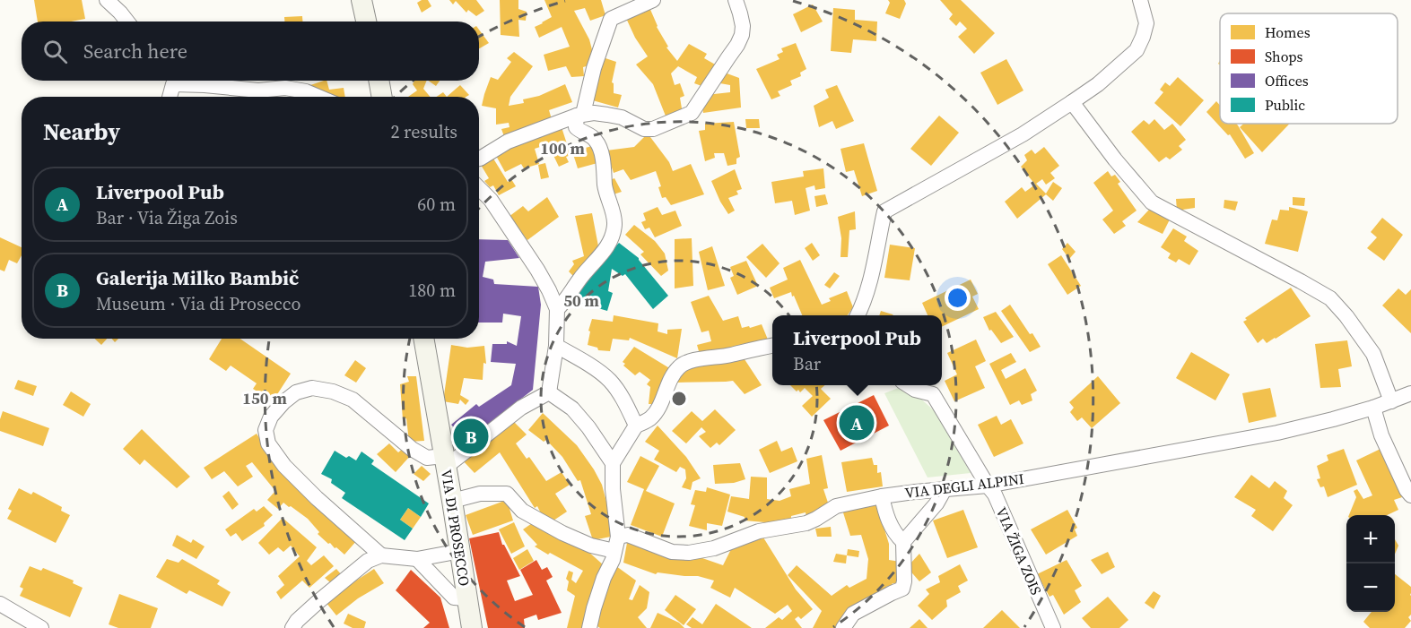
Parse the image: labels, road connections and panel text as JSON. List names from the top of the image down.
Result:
{
  "streets": {
    "main road": ["VIA DI PROSECCO"],
    "street": ["VIA DEGLI ALPINI", "VIA ŽIGA ZOIS"]
  },
  "crossings": [
    ["VIA DEGLI ALPINI", "VIA DI PROSECCO"],
    ["VIA DEGLI ALPINI", "VIA ŽIGA ZOIS"]
  ],
  "legend": [
    "Homes",
    "Shops",
    "Offices",
    "Public"
  ],
  "page": {
    "search": "Search here",
    "heading": ["Nearby", "2 results"],
    "list": [
      {
        "mark": "A",
        "name": "Liverpool Pub",
        "note": "Bar · Via Žiga Zois",
        "value": "60 m"
      },
      {
        "mark": "B",
        "name": "Galerija Milko Bambič",
        "note": "Museum · Via di Prosecco",
        "value": "180 m"
      }
    ],
    "popup": ["Liverpool Pub", "Bar"],
    "pins": ["A", "B"],
    "map_buttons": ["+", "−"]
  },
  "rings": ["100 m", "50 m", "150 m"]
}
